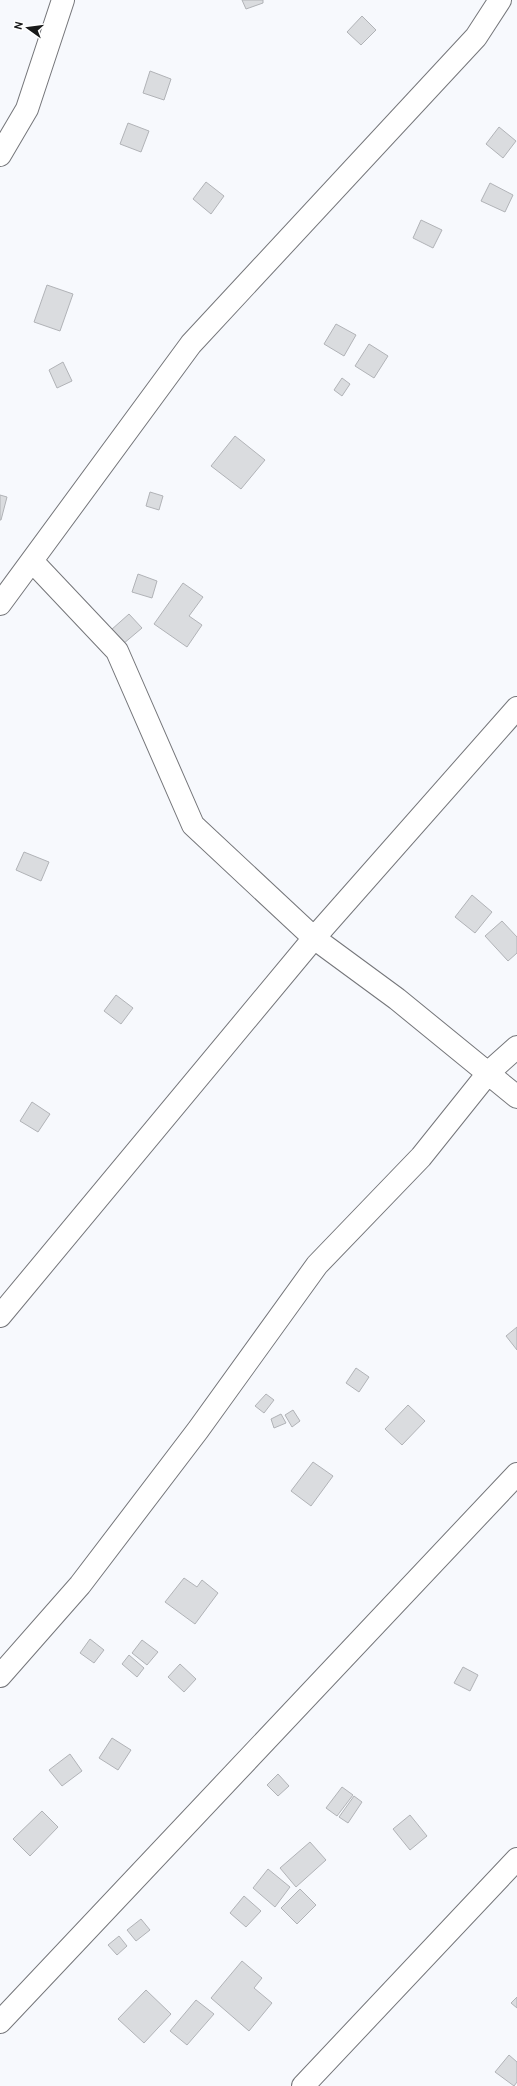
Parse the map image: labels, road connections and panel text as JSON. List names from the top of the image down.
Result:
{
  "north": "left"
}
